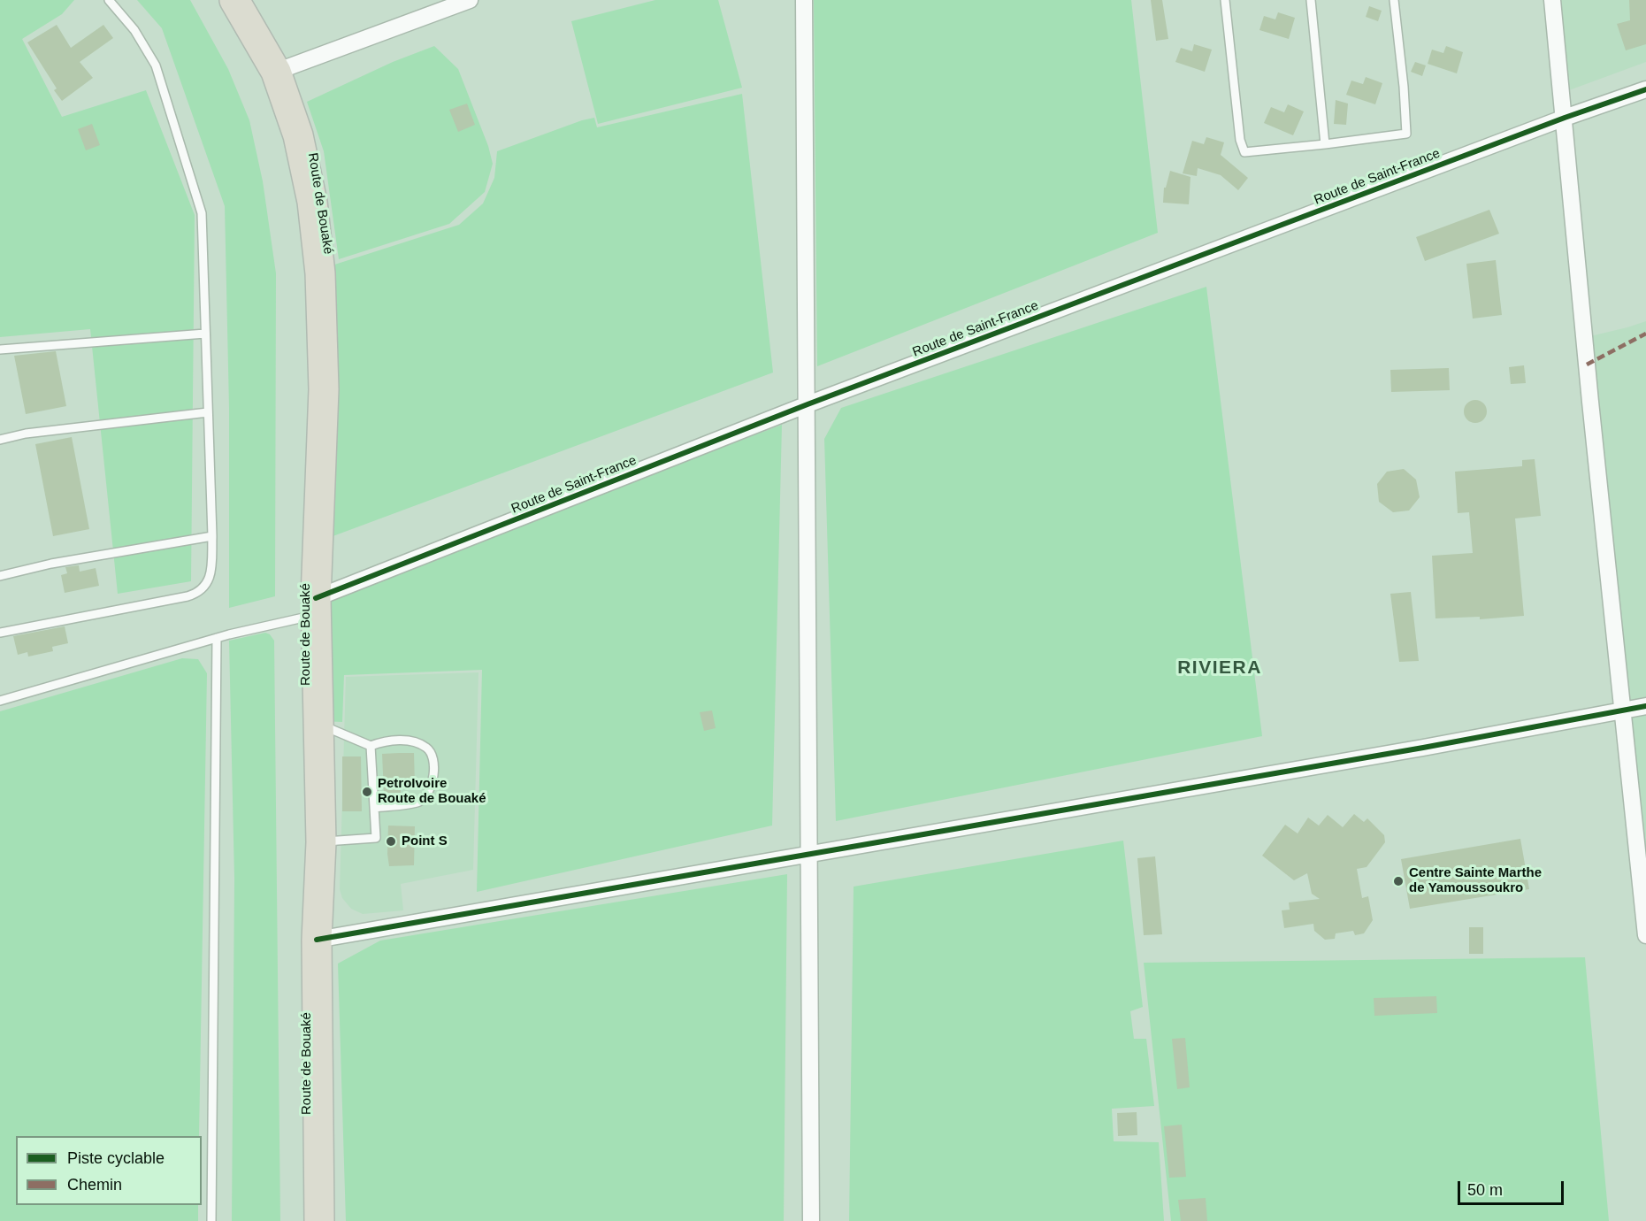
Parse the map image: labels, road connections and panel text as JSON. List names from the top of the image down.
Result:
{
  "streets": {
    "highway": ["Route de Bouaké"],
    "street": ["Route de Saint-France"]
  },
  "crossings": [
    ["Route de Saint-France", "Route de Bouaké"]
  ],
  "districts": ["RIVIERA"],
  "places": ["PetroIvoire Route de Bouaké", "Point S", "Centre Sainte Marthe de Yamoussoukro"],
  "legend": ["Piste cyclable", "Chemin"],
  "scale_bar": "50 m"
}
